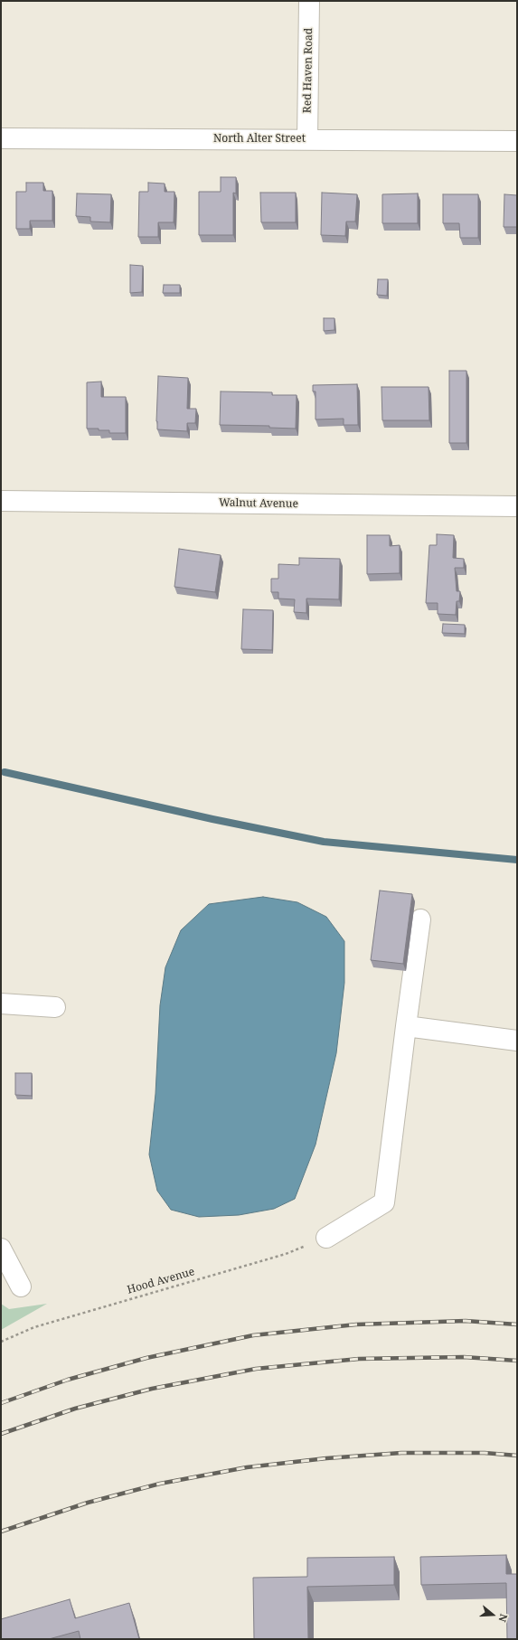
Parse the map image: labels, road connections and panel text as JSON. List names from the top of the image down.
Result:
{
  "streets": {
    "street": ["Red Haven Road", "North Alter Street", "Walnut Avenue"],
    "path": ["Hood Avenue"]
  },
  "crossings": [
    ["Red Haven Road", "North Alter Street"]
  ],
  "north": "right"
}
